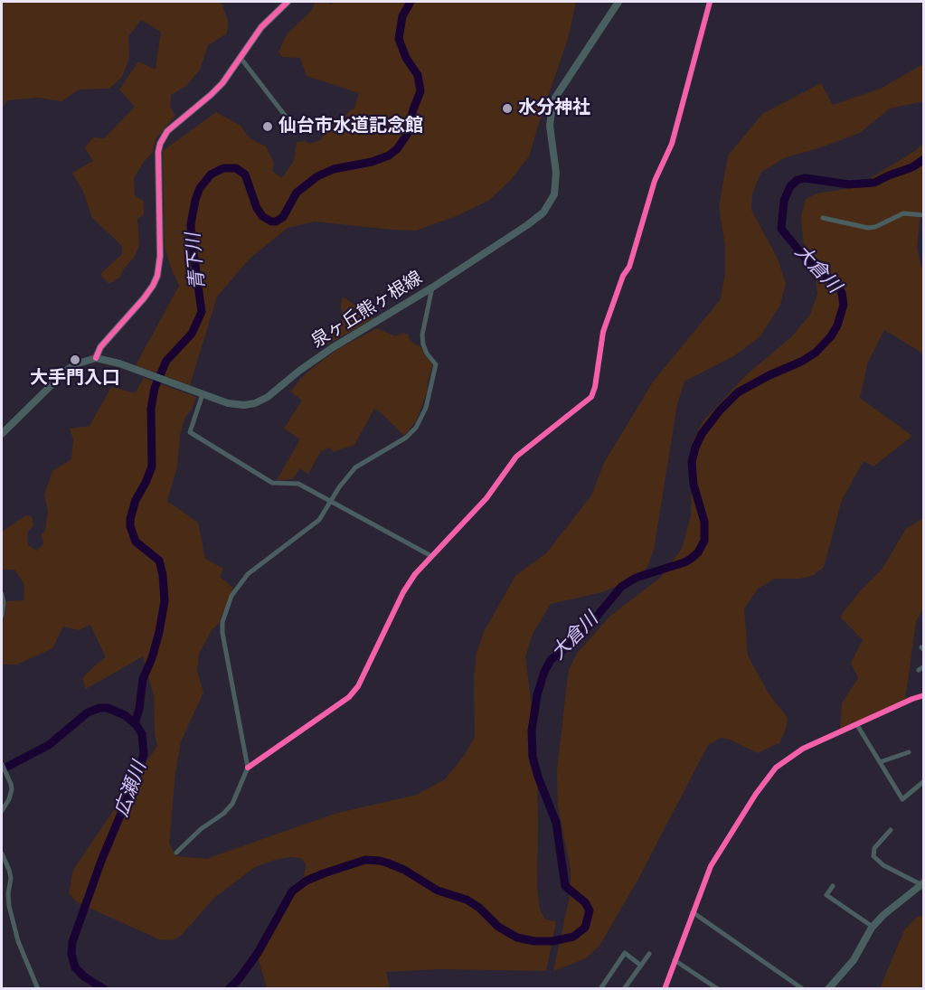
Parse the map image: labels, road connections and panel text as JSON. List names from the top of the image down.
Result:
{
  "streets": {
    "main road": ["泉ヶ丘熊ヶ根線"]
  },
  "water": ["青下川", "大倉川", "広瀬川"],
  "places": ["水分神社", "仙台市水道記念館", "大手門入口"]
}
